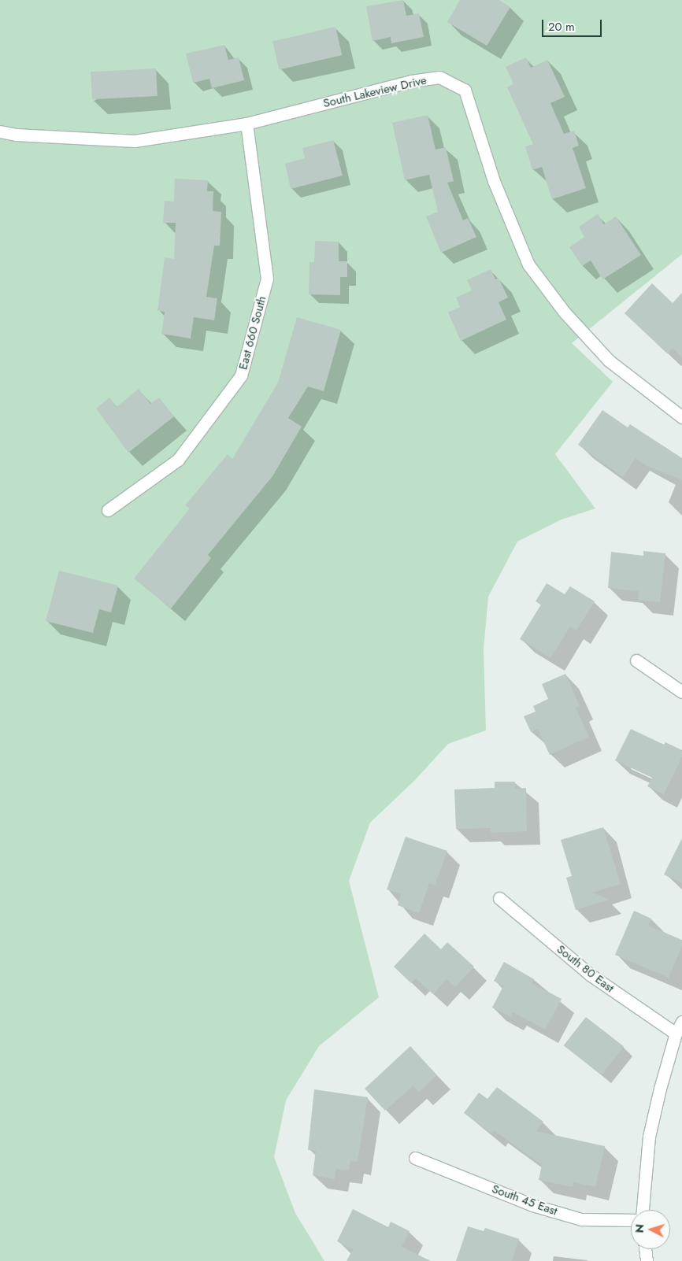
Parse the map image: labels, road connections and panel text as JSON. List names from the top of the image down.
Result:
{
  "streets": {
    "street": [
      "South Lakeview Drive",
      "East 660 South",
      "South 80 East",
      "South 45 East"
    ]
  },
  "crossings": [
    ["South Lakeview Drive", "East 660 South"]
  ],
  "scale_bar": "20 m",
  "north": "left"
}
